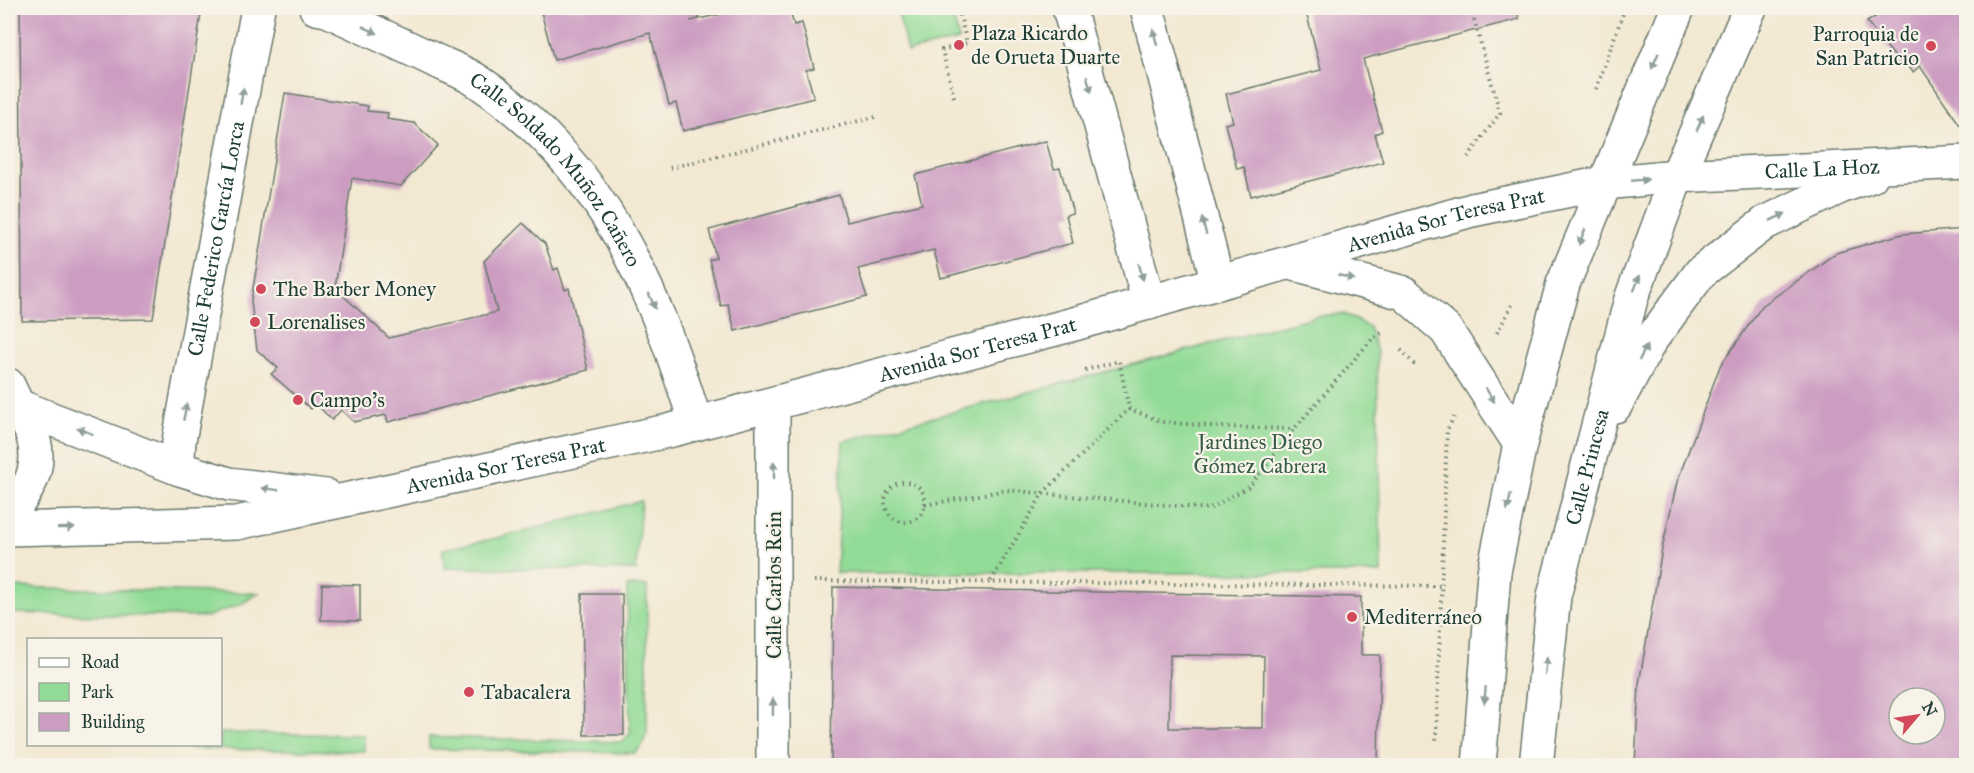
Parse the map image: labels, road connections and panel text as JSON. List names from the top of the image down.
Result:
{
  "streets": {
    "main road": [
      "Calle La Hoz",
      "Calle Soldado Muñoz Cañero",
      "Avenida Sor Teresa Prat",
      "Calle Federico García Lorca",
      "Calle Princesa",
      "Calle Carlos Rein"
    ]
  },
  "crossings": [
    ["Calle La Hoz", "Avenida Sor Teresa Prat"],
    ["Calle La Hoz", "Calle Princesa"],
    ["Calle Soldado Muñoz Cañero", "Avenida Sor Teresa Prat"],
    ["Avenida Sor Teresa Prat", "Calle Federico García Lorca"],
    ["Avenida Sor Teresa Prat", "Calle Carlos Rein"]
  ],
  "one_way": ["Calle Soldado Muñoz Cañero", "Calle Federico García Lorca", "Calle Carlos Rein"],
  "parks": ["Jardines Diego Gómez Cabrera"],
  "places": [
    "Plaza Ricardo de Orueta Duarte",
    "Parroquia de San Patricio",
    "The Barber Money",
    "Lorenalises",
    "Campo's",
    "Mediterráneo",
    "Tabacalera"
  ],
  "legend": ["Road", "Park", "Building"],
  "north": "top right"
}
